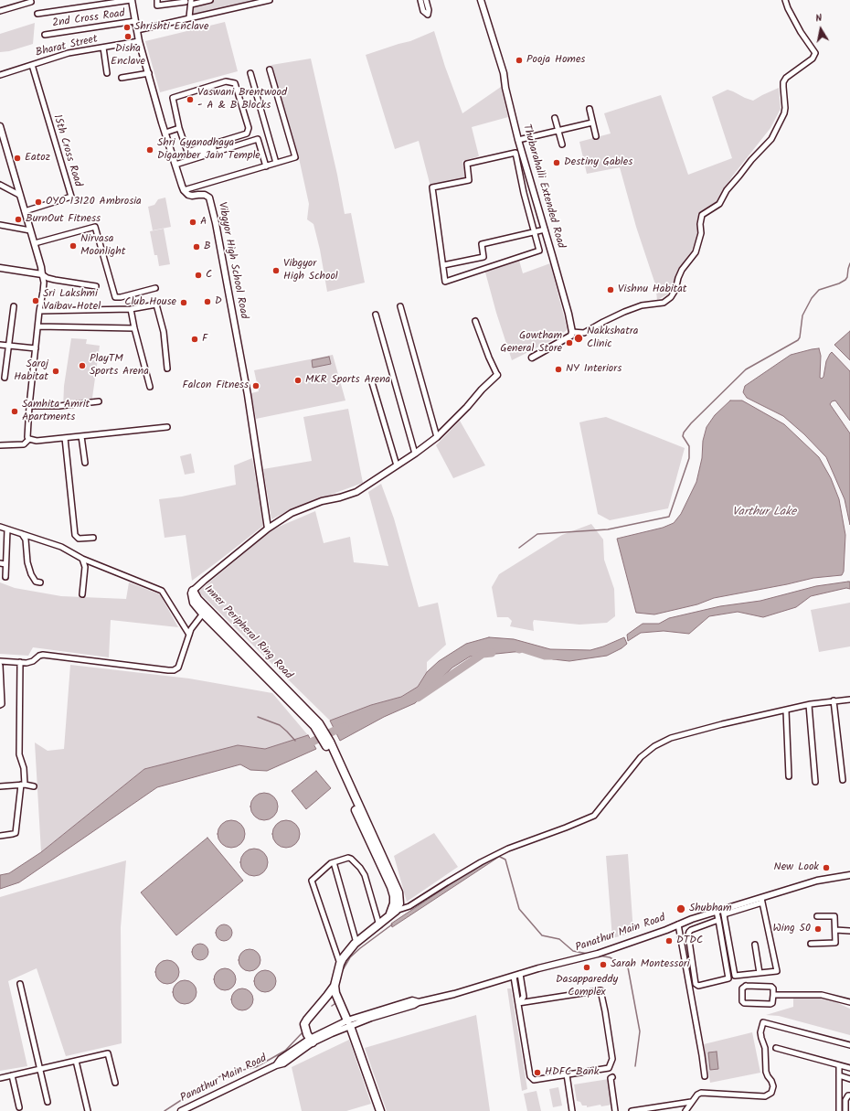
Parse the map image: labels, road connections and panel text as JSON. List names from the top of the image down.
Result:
{
  "streets": {
    "main road": ["Inner Peripheral Ring Road"],
    "street": [
      "2nd Cross Road",
      "Bharat Street",
      "15th Cross Road",
      "Thubarahalli Extended Road",
      "Vibgyor High School Road",
      "Panathur Main Road"
    ]
  },
  "crossings": [
    ["Bharat Street", "15th Cross Road"]
  ],
  "water": ["Varthur Lake"],
  "places": [
    "Shrishti Enclave",
    "Disha Enclave",
    "Pooja Homes",
    "Vaswani Brentwood - A & B Blocks",
    "Shri Gyanodhaya Digamber Jain Temple",
    "Eatoz",
    "Destiny Gables",
    "OYO 13120 Ambrosia",
    "BurnOut Fitness",
    "A",
    "Nirvasa Moonlight",
    "B",
    "Vibgyor High School",
    "C",
    "Vishnu Habitat",
    "Sri Lakshmi Vaibav Hotel",
    "D",
    "Club House",
    "Nakkshatra Clinic",
    "F",
    "Gowtham General Store",
    "PlayTM Sports Arena",
    "NY Interiors",
    "Saroj Habitat",
    "MKR Sports Arena",
    "Falcon Fitness",
    "Samhita Amrit Apartments",
    "New Look",
    "Shubham",
    "Wing 50",
    "DTDC",
    "Sarah Montessori",
    "Dasappareddy Complex",
    "HDFC Bank"
  ],
  "north": "top"
}
